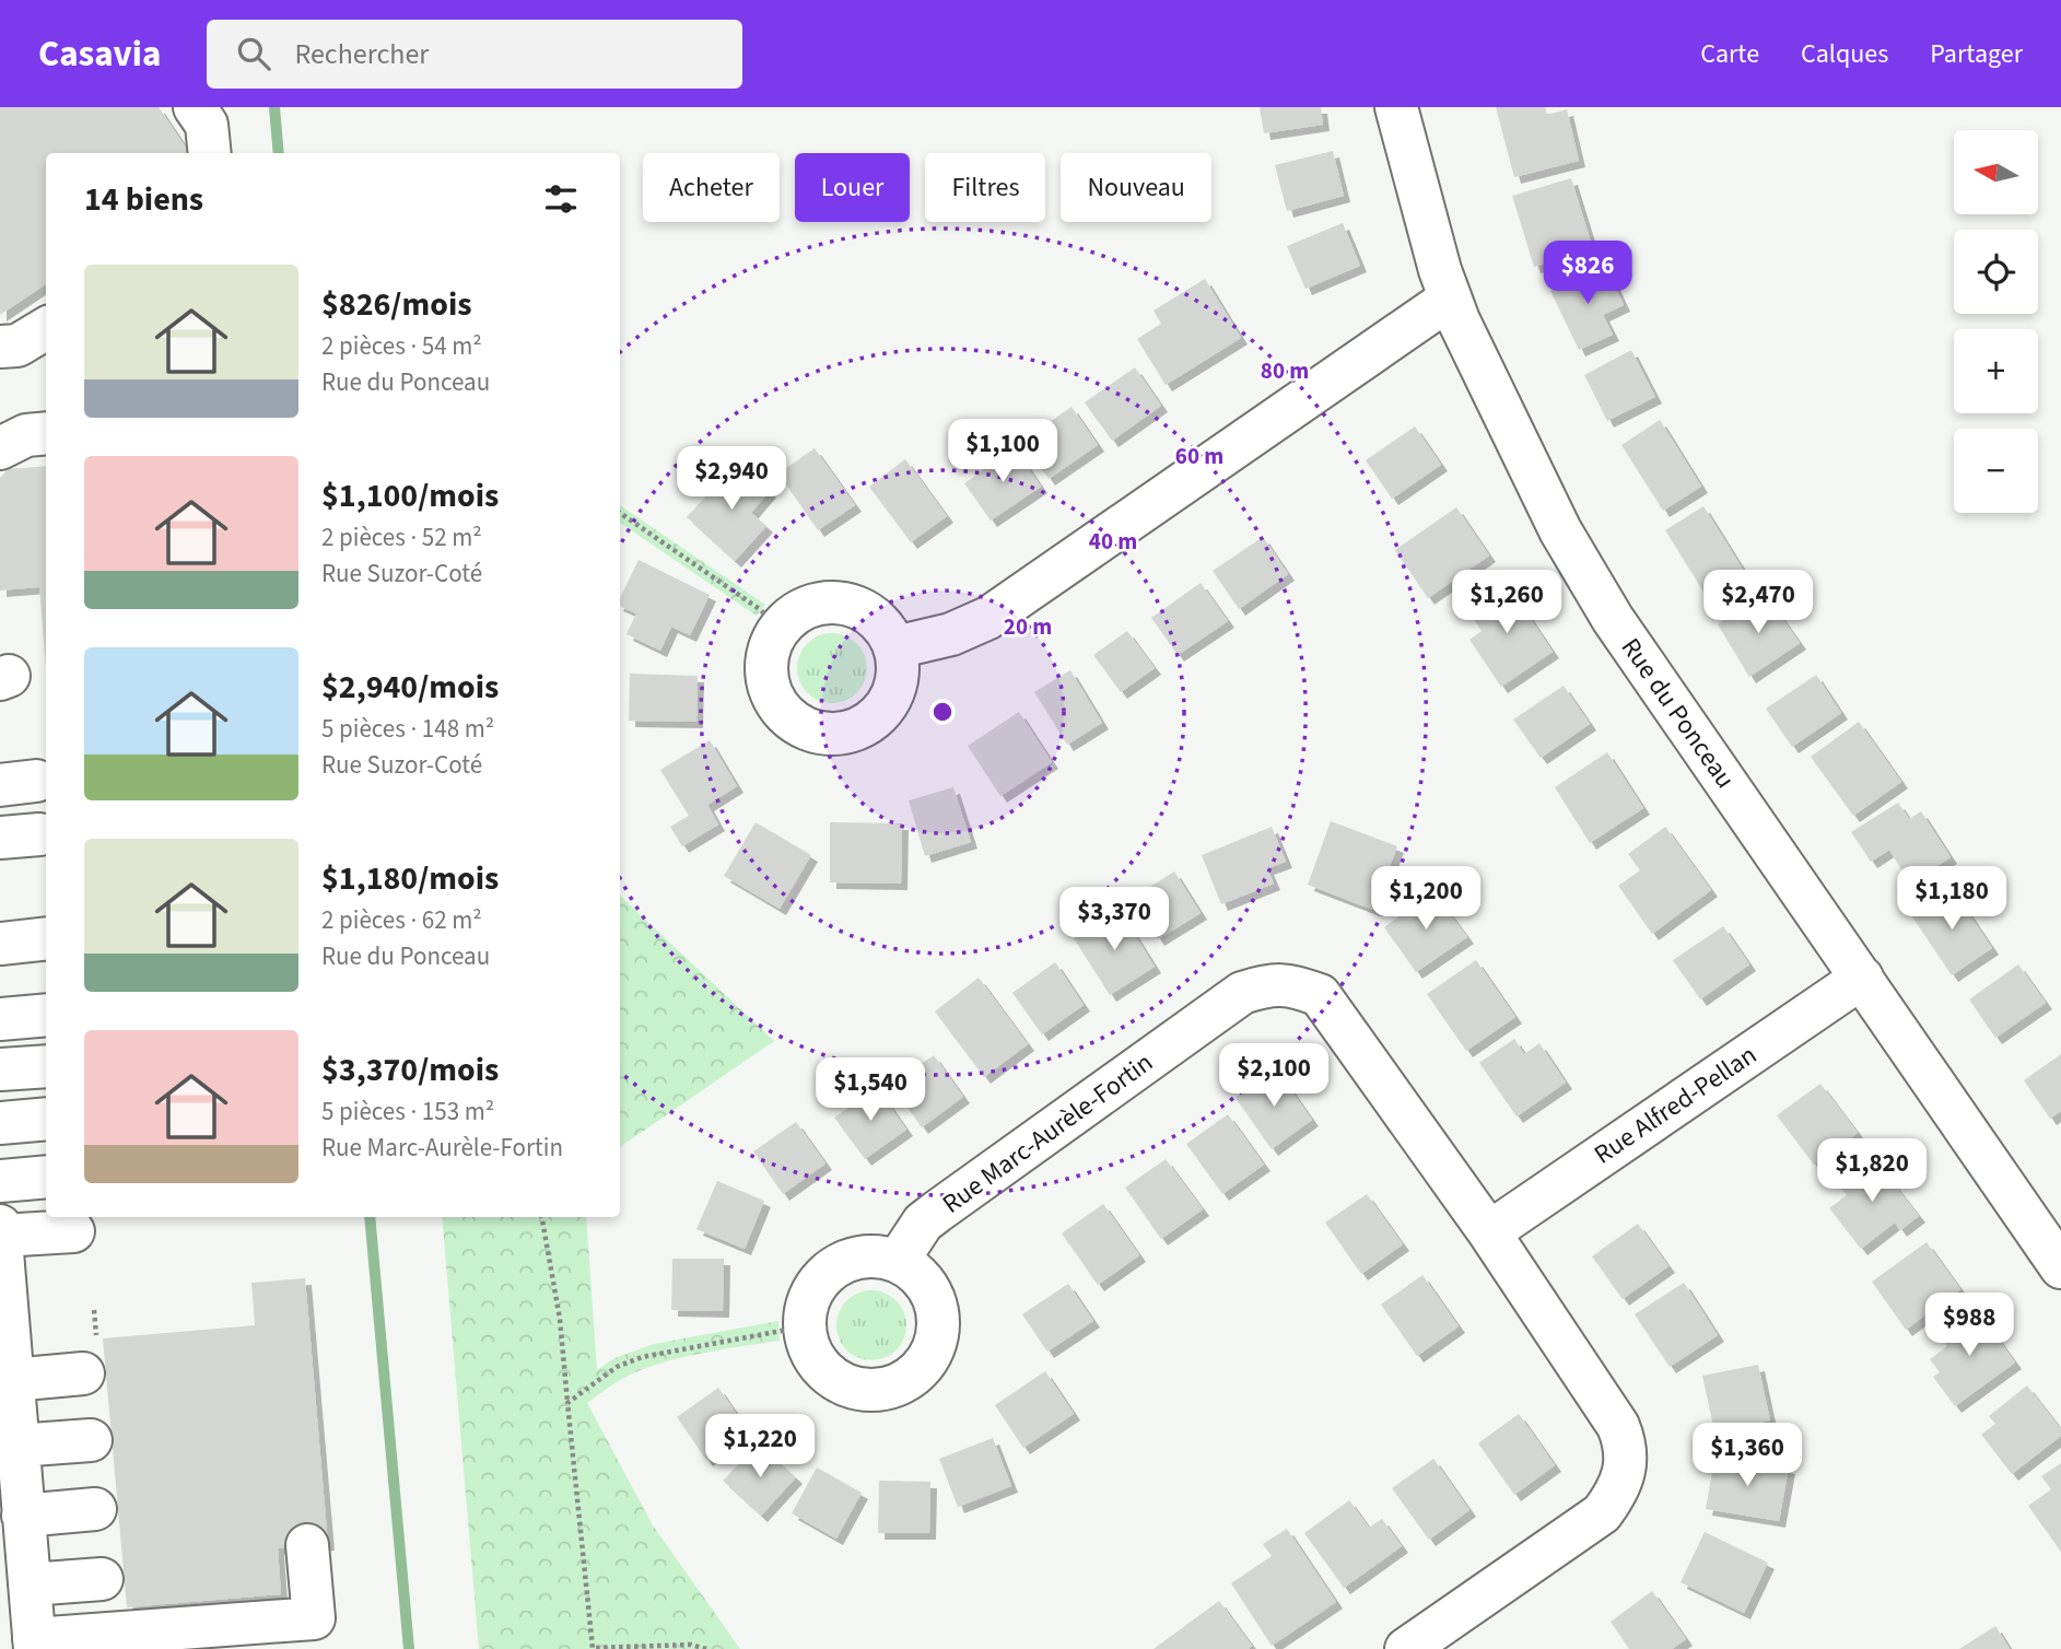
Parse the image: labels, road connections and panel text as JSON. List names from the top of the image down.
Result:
{
  "streets": {
    "street": ["Rue du Ponceau", "Rue Alfred-Pellan", "Rue Marc-Aurèle-Fortin"]
  },
  "crossings": [
    ["Rue du Ponceau", "Rue Alfred-Pellan"],
    ["Rue Alfred-Pellan", "Rue Marc-Aurèle-Fortin"]
  ],
  "north": "left",
  "page": {
    "header": "Casavia",
    "search": "Rechercher",
    "nav": ["Carte", "Calques", "Partager"],
    "map_buttons": ["+", "−"],
    "chip": [
      "Acheter",
      "Louer",
      "Filtres",
      "Nouveau"
    ],
    "heading": "14 biens",
    "price": [
      "$826",
      "$1,100",
      "$2,940",
      "$1,260",
      "$2,470",
      "$1,200",
      "$1,180",
      "$3,370",
      "$2,100",
      "$1,540",
      "$1,820",
      "$988",
      "$1,220",
      "$1,360"
    ],
    "list": [
      {
        "name": "$826/mois",
        "note": "2 pièces · 54 m² · Rue du Ponceau"
      },
      {
        "name": "$1,100/mois",
        "note": "2 pièces · 52 m² · Rue Suzor-Coté"
      },
      {
        "name": "$2,940/mois",
        "note": "5 pièces · 148 m² · Rue Suzor-Coté"
      },
      {
        "name": "$1,180/mois",
        "note": "2 pièces · 62 m² · Rue du Ponceau"
      },
      {
        "name": "$3,370/mois",
        "note": "5 pièces · 153 m² · Rue Marc-Aurèle-Fortin"
      }
    ]
  },
  "rings": [
    "80 m",
    "60 m",
    "40 m",
    "20 m"
  ]
}
